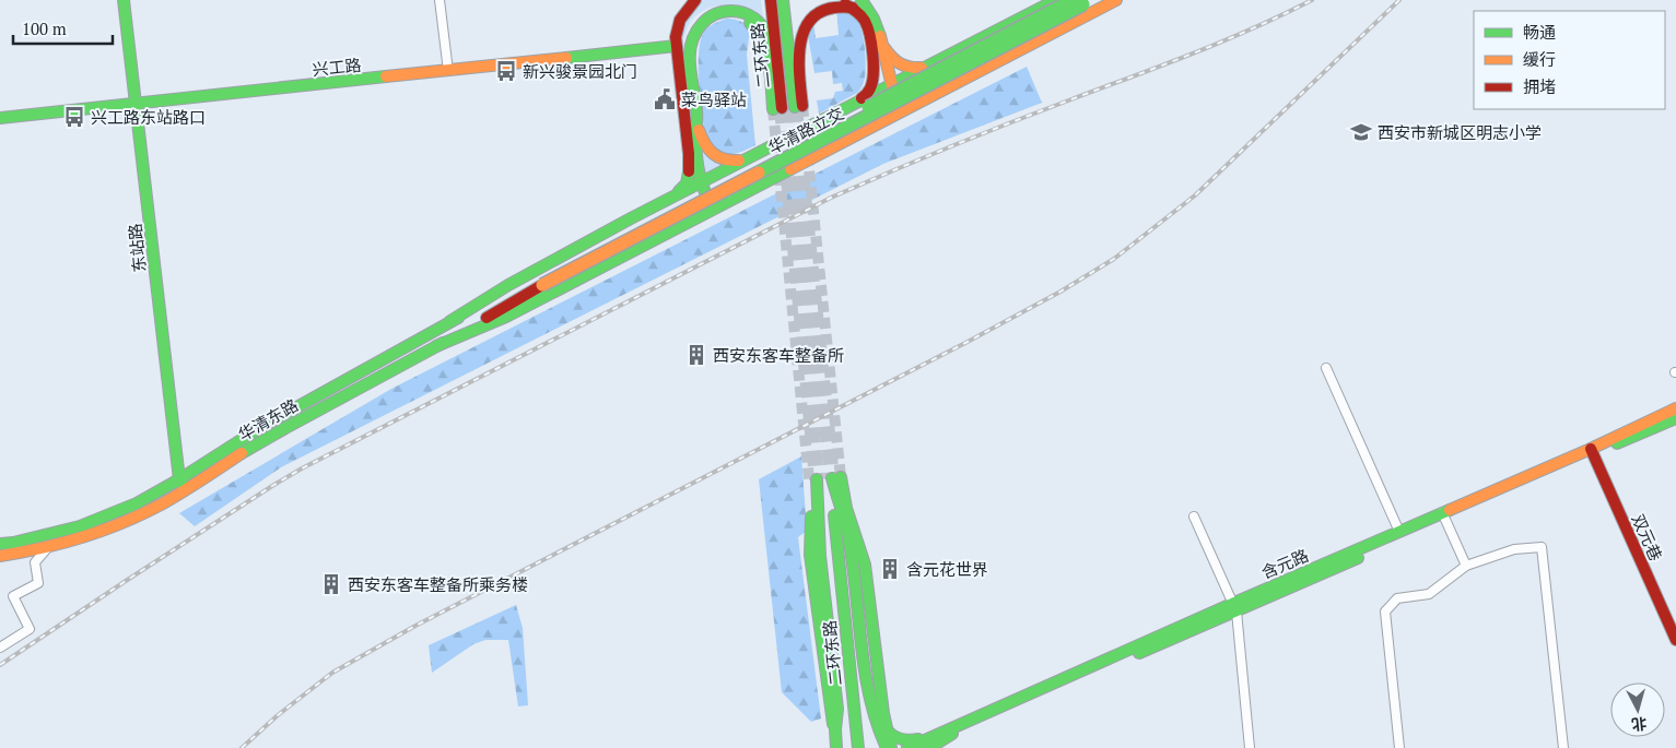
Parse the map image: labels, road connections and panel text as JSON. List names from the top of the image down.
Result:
{
  "streets": {
    "main road": [
      "二环东路",
      "兴工路",
      "华清路立交",
      "东站路",
      "华清东路",
      "双元巷",
      "含元路"
    ]
  },
  "crossings": [
    ["兴工路", "东站路"],
    ["华清路立交", "华清东路"],
    ["东站路", "华清东路"],
    ["双元巷", "含元路"]
  ],
  "places": {
    "bus stop": ["新兴骏景园北门", "兴工路东站路口"],
    "public building": ["菜鸟驿站"],
    "school or university": ["西安市新城区明志小学"],
    "building": ["西安东客车整备所", "含元花世界", "西安东客车整备所乘务楼"]
  },
  "legend": ["畅通", "缓行", "拥堵"],
  "scale_bar": "100 m",
  "north": "bottom"
}
